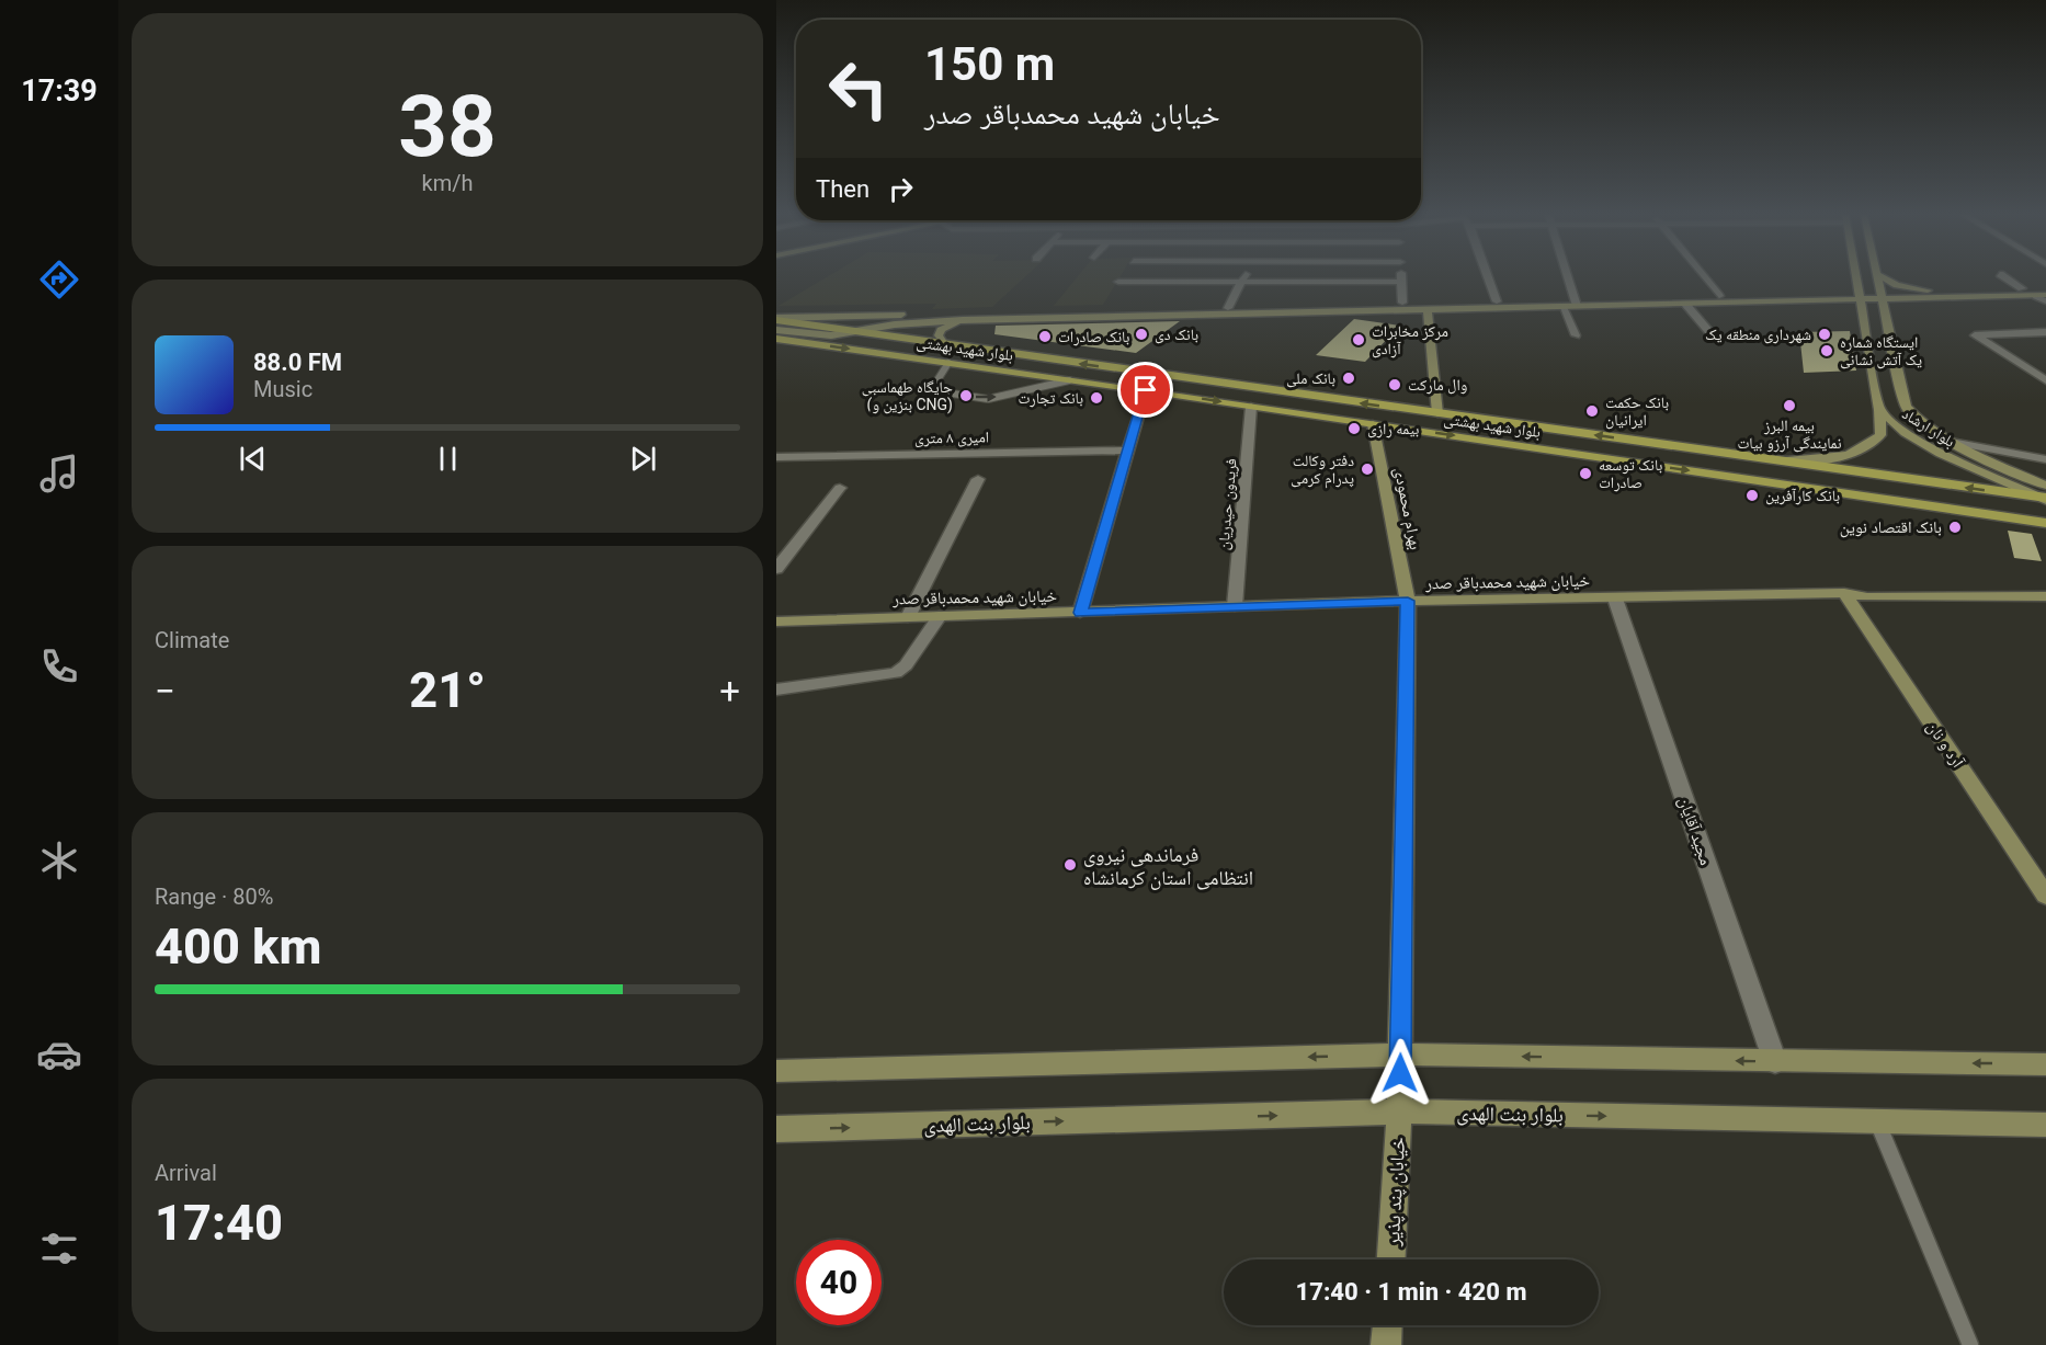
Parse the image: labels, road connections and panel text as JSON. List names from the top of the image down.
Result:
{
  "streets": {
    "main road": [
      "بلوار شهید بهشتی",
      "بلوار ارشاد",
      "بهرام محمودی",
      "خیابان شهید محمدباقر صدر",
      "آرد و نان",
      "بلوار بنت الهدی",
      "خیابان پند پذیر"
    ],
    "street": ["امیری ۸ متری", "فریدون حیدریان", "مجید آقایان"]
  },
  "crossings": [
    ["بلوار شهید بهشتی", "بلوار ارشاد"],
    ["بلوار شهید بهشتی", "فریدون حیدریان"],
    ["بلوار شهید بهشتی", "بهرام محمودی"],
    ["فریدون حیدریان", "خیابان شهید محمدباقر صدر"],
    ["بهرام محمودی", "خیابان شهید محمدباقر صدر"],
    ["بهرام محمودی", "خیابان پند پذیر"],
    ["خیابان شهید محمدباقر صدر", "آرد و نان"],
    ["خیابان شهید محمدباقر صدر", "مجید آقایان"],
    ["بلوار بنت الهدی", "خیابان پند پذیر"]
  ],
  "places": [
    "بانک دی",
    "شهرداری منطقه یک",
    "بانک صادرات",
    "مرکز مخابرات آزادی",
    "ایستگاه شماره یک آتش نشانی",
    "بانک ملی",
    "وال مارکت",
    "جایگاه طهماسبی (بنزین و CNG)",
    "بانک تجارت",
    "بیمه البرز نمایندگی آرزو بیات",
    "بانک حکمت ایرانیان",
    "بیمه رازی",
    "دفتر وکالت پدرام کرمی",
    "بانک توسعه صادرات",
    "بانک کارآفرین",
    "بانک اقتصاد نوین",
    "فرماندهی نیروی انتظامی استان کرمانشاه"
  ],
  "page": {
    "tabs": "17:39",
    "tile": [
      ["38", "km/h"],
      "Climate",
      ["Range · 80%", "400 km"],
      ["Arrival", "17:40"]
    ],
    "turn": ["150 m", "خیابان شهید محمدباقر صدر"],
    "then": "Then",
    "song": ["88.0 FM", "Music"],
    "heat": ["−", "21°", "+"],
    "limit": "40",
    "trip": "17:40 · 1 min · 420 m"
  }
}
